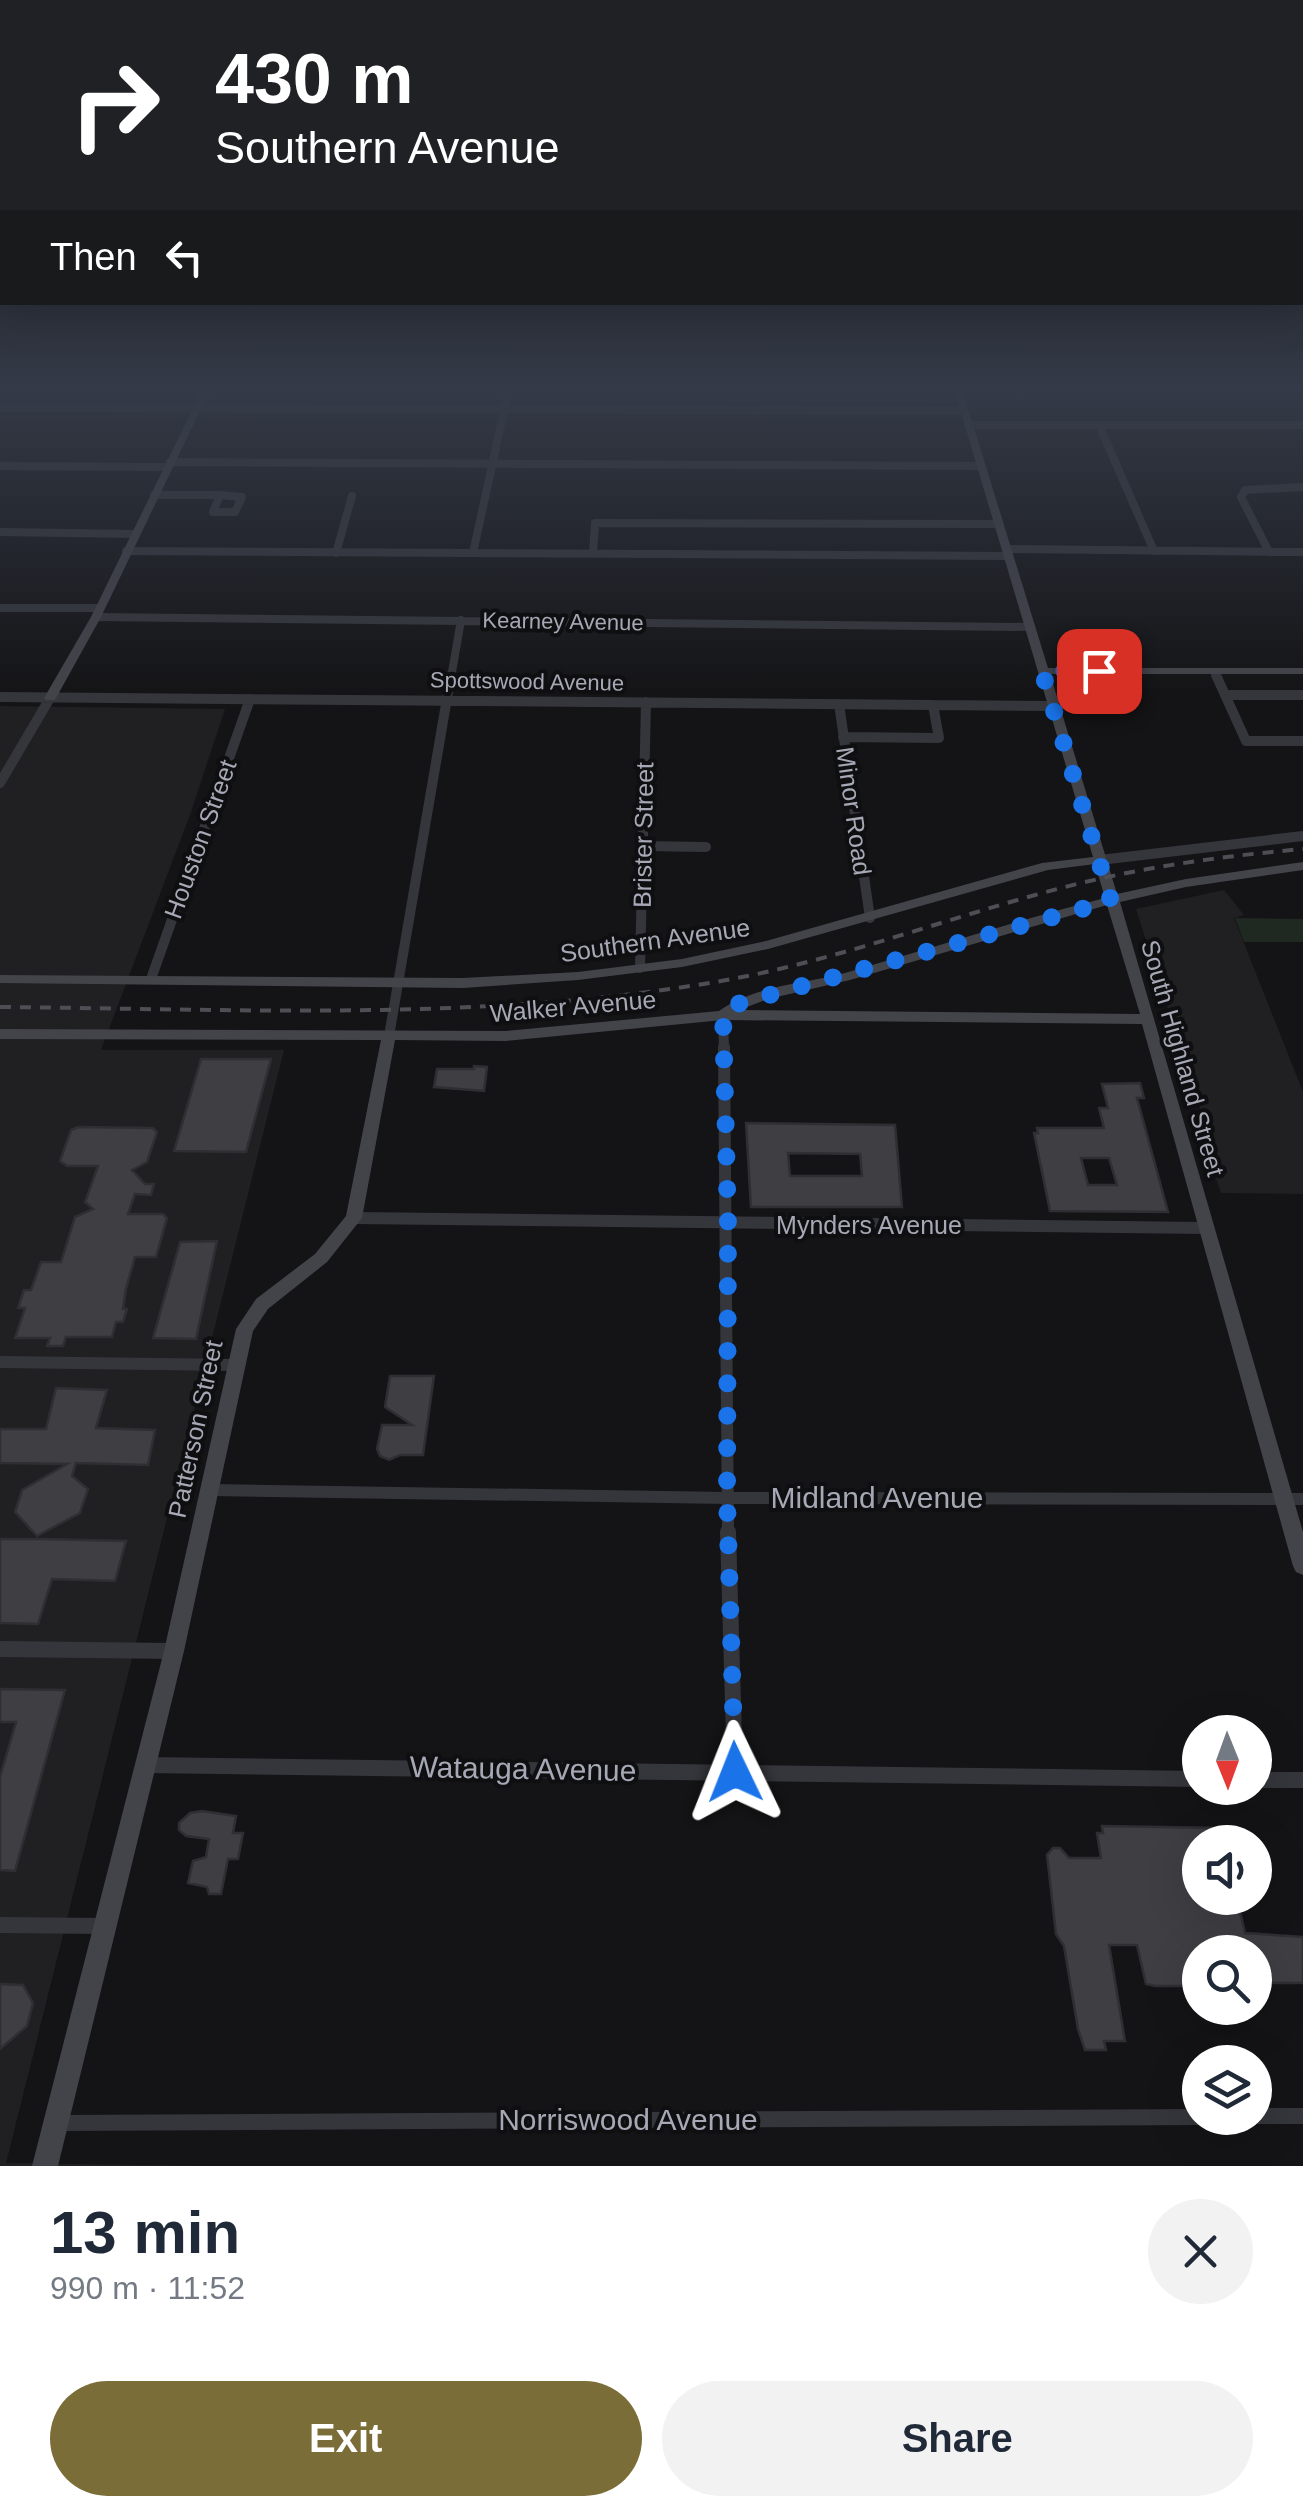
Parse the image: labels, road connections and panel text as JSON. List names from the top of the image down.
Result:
{
  "streets": {
    "street": [
      "Kearney Avenue",
      "Spottswood Avenue",
      "Minor Road",
      "Brister Street",
      "Houston Street",
      "Southern Avenue",
      "Walker Avenue",
      "South Highland Street",
      "Mynders Avenue",
      "Patterson Street",
      "Midland Avenue",
      "Watauga Avenue",
      "Norriswood Avenue"
    ]
  },
  "crossings": [
    ["Kearney Avenue", "South Highland Street"],
    ["Kearney Avenue", "Patterson Street"],
    ["Spottswood Avenue", "Minor Road"],
    ["Spottswood Avenue", "Brister Street"],
    ["Spottswood Avenue", "Houston Street"],
    ["Spottswood Avenue", "South Highland Street"],
    ["Spottswood Avenue", "Patterson Street"],
    ["Minor Road", "Southern Avenue"],
    ["Brister Street", "Southern Avenue"],
    ["Houston Street", "Southern Avenue"],
    ["Southern Avenue", "South Highland Street"],
    ["Southern Avenue", "Patterson Street"],
    ["Walker Avenue", "South Highland Street"],
    ["Walker Avenue", "Patterson Street"],
    ["South Highland Street", "Mynders Avenue"],
    ["South Highland Street", "Midland Avenue"],
    ["Mynders Avenue", "Patterson Street"],
    ["Patterson Street", "Midland Avenue"],
    ["Patterson Street", "Watauga Avenue"],
    ["Patterson Street", "Norriswood Avenue"]
  ],
  "north": "bottom",
  "page": {
    "turn": ["430 m", "Southern Avenue"],
    "then": "Then",
    "heading": ["13 min", "990 m · 11:52"],
    "buttons": ["Exit", "Share"]
  }
}
